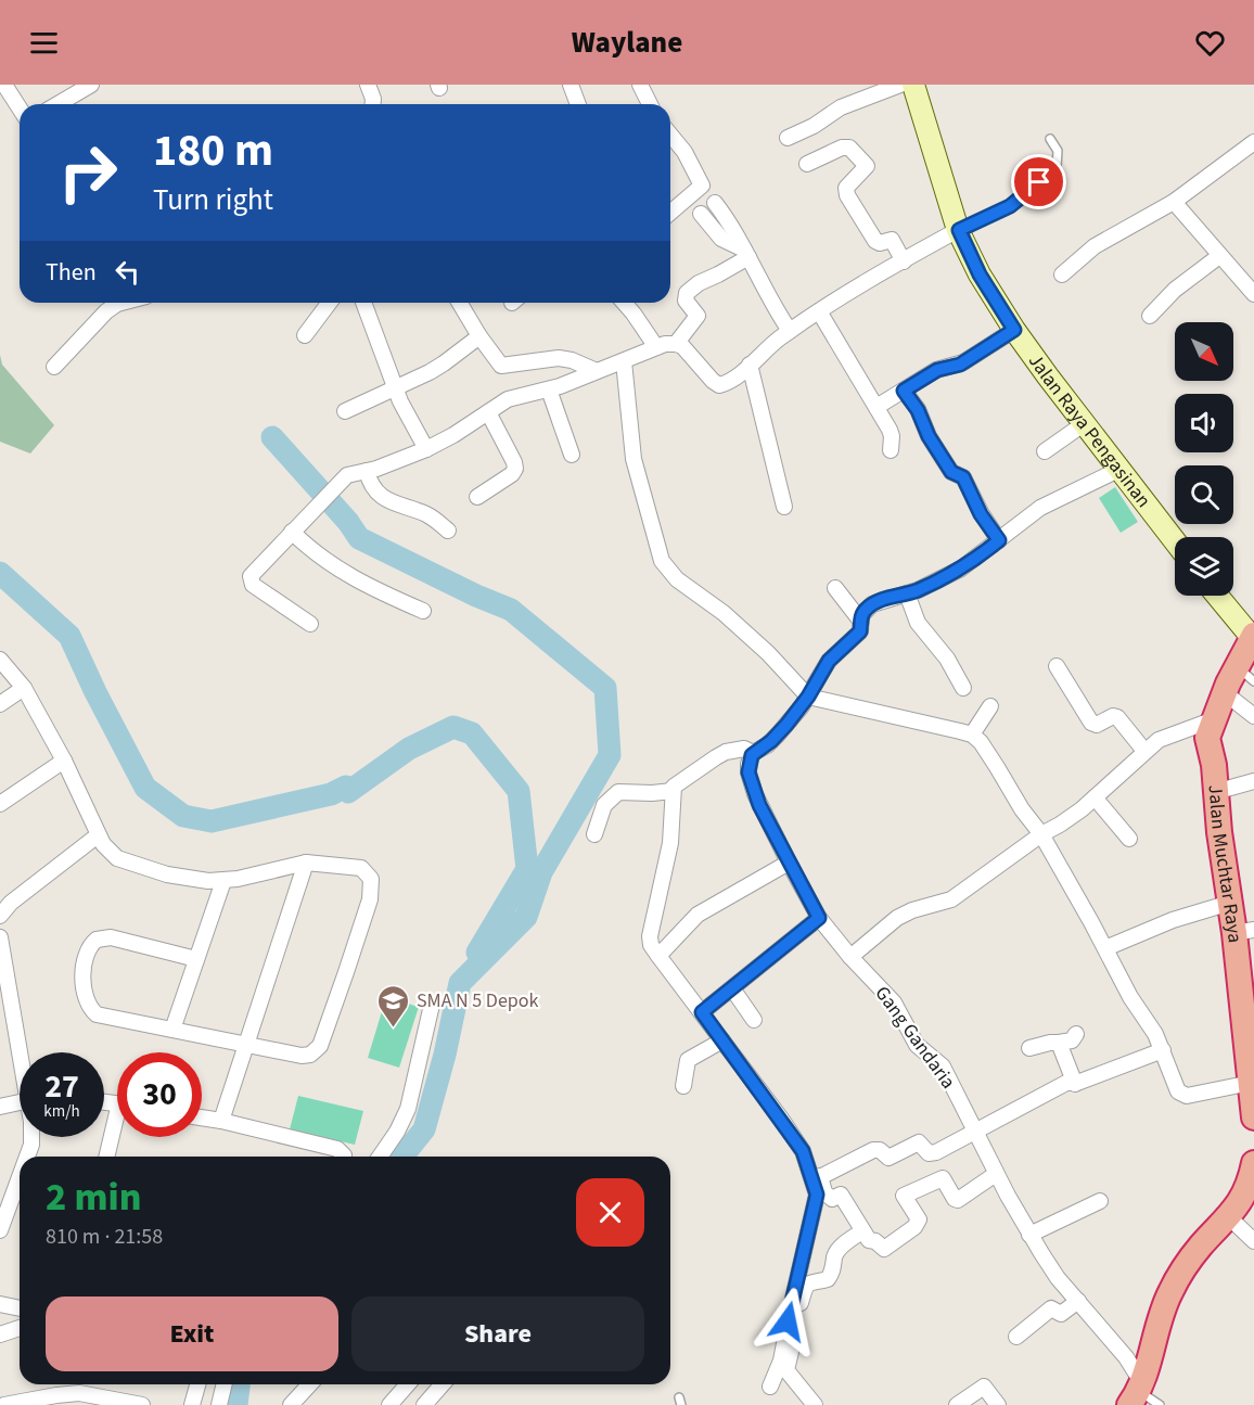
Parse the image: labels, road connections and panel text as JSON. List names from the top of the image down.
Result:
{
  "streets": {
    "highway": ["Jalan Muchtar Raya"],
    "main road": ["Jalan Raya Pengasinan"],
    "street": ["Gang Gandaria"]
  },
  "places": {
    "school or university": ["SMA N 5 Depok"]
  },
  "north": "bottom right",
  "page": {
    "header": "Waylane",
    "turn": ["180 m", "Turn right"],
    "then": "Then",
    "speed": "27 km/h",
    "limit": "30",
    "heading": ["2 min", "810 m · 21:58"],
    "buttons": ["Exit", "Share"]
  }
}
